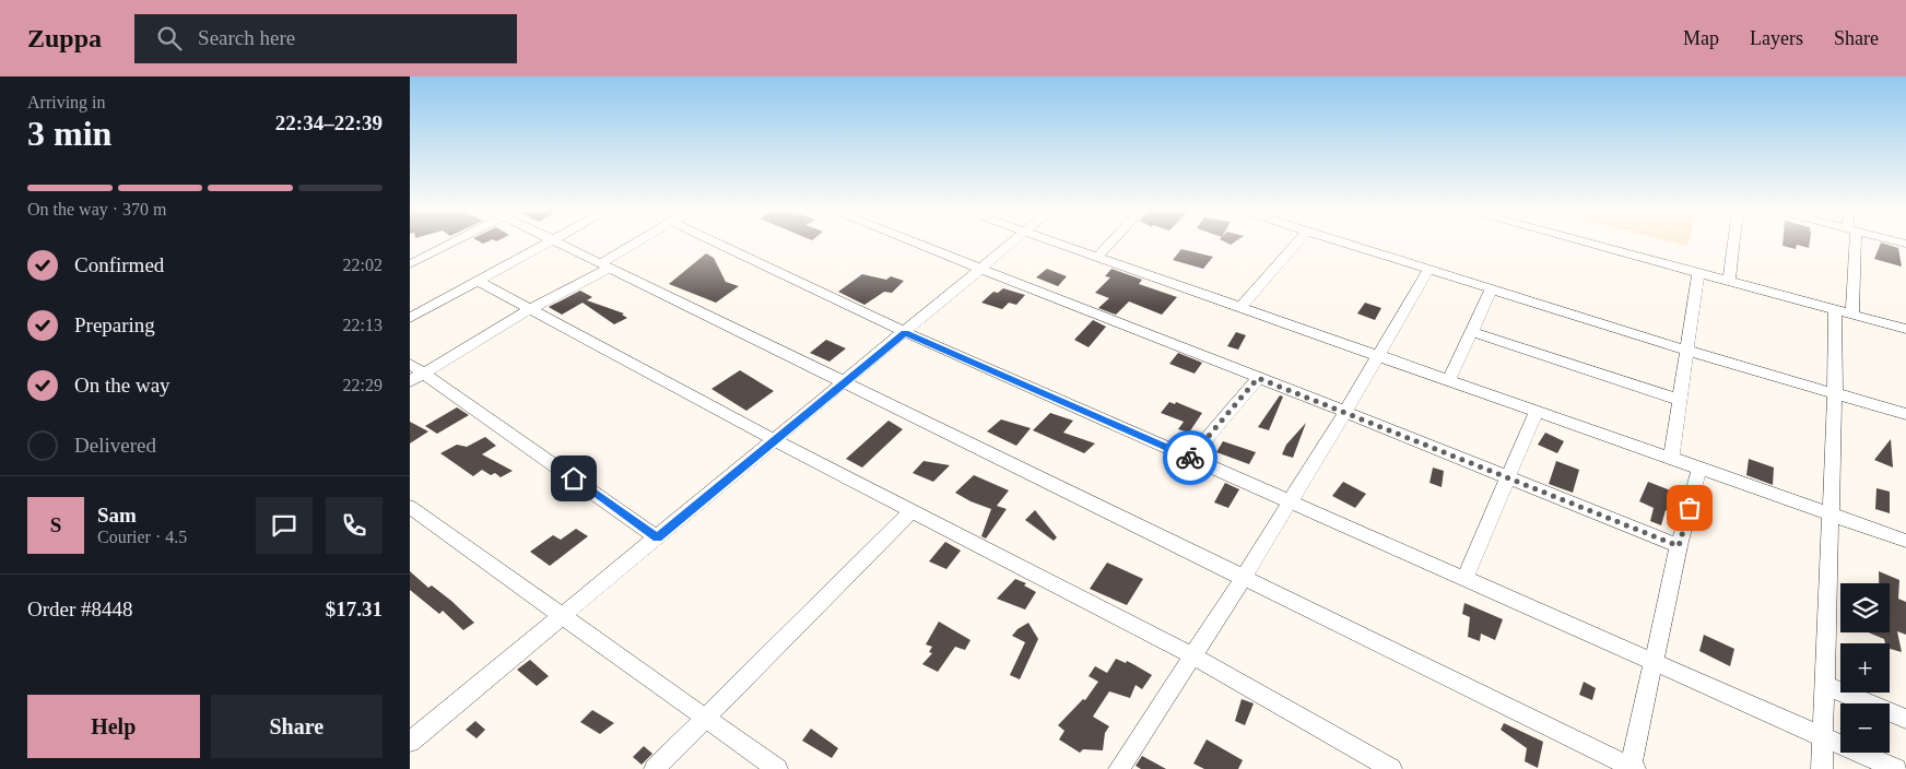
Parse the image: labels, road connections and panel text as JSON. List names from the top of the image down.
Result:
{
  "page": {
    "header": "Zuppa",
    "search": "Search here",
    "nav": ["Map", "Layers", "Share"],
    "heading": ["3 min", "Arriving in", "22:34–22:39"],
    "panel": [
      "Sam",
      "Courier · 4.5",
      "Order #8448",
      "$17.31"
    ],
    "bar": "On the way · 370 m",
    "list": [
      ["Confirmed", "22:02"],
      ["Preparing", "22:13"],
      ["On the way", "22:29"],
      "Delivered"
    ],
    "round": "S",
    "map_buttons": ["+", "−"],
    "buttons": ["Help", "Share"]
  }
}
